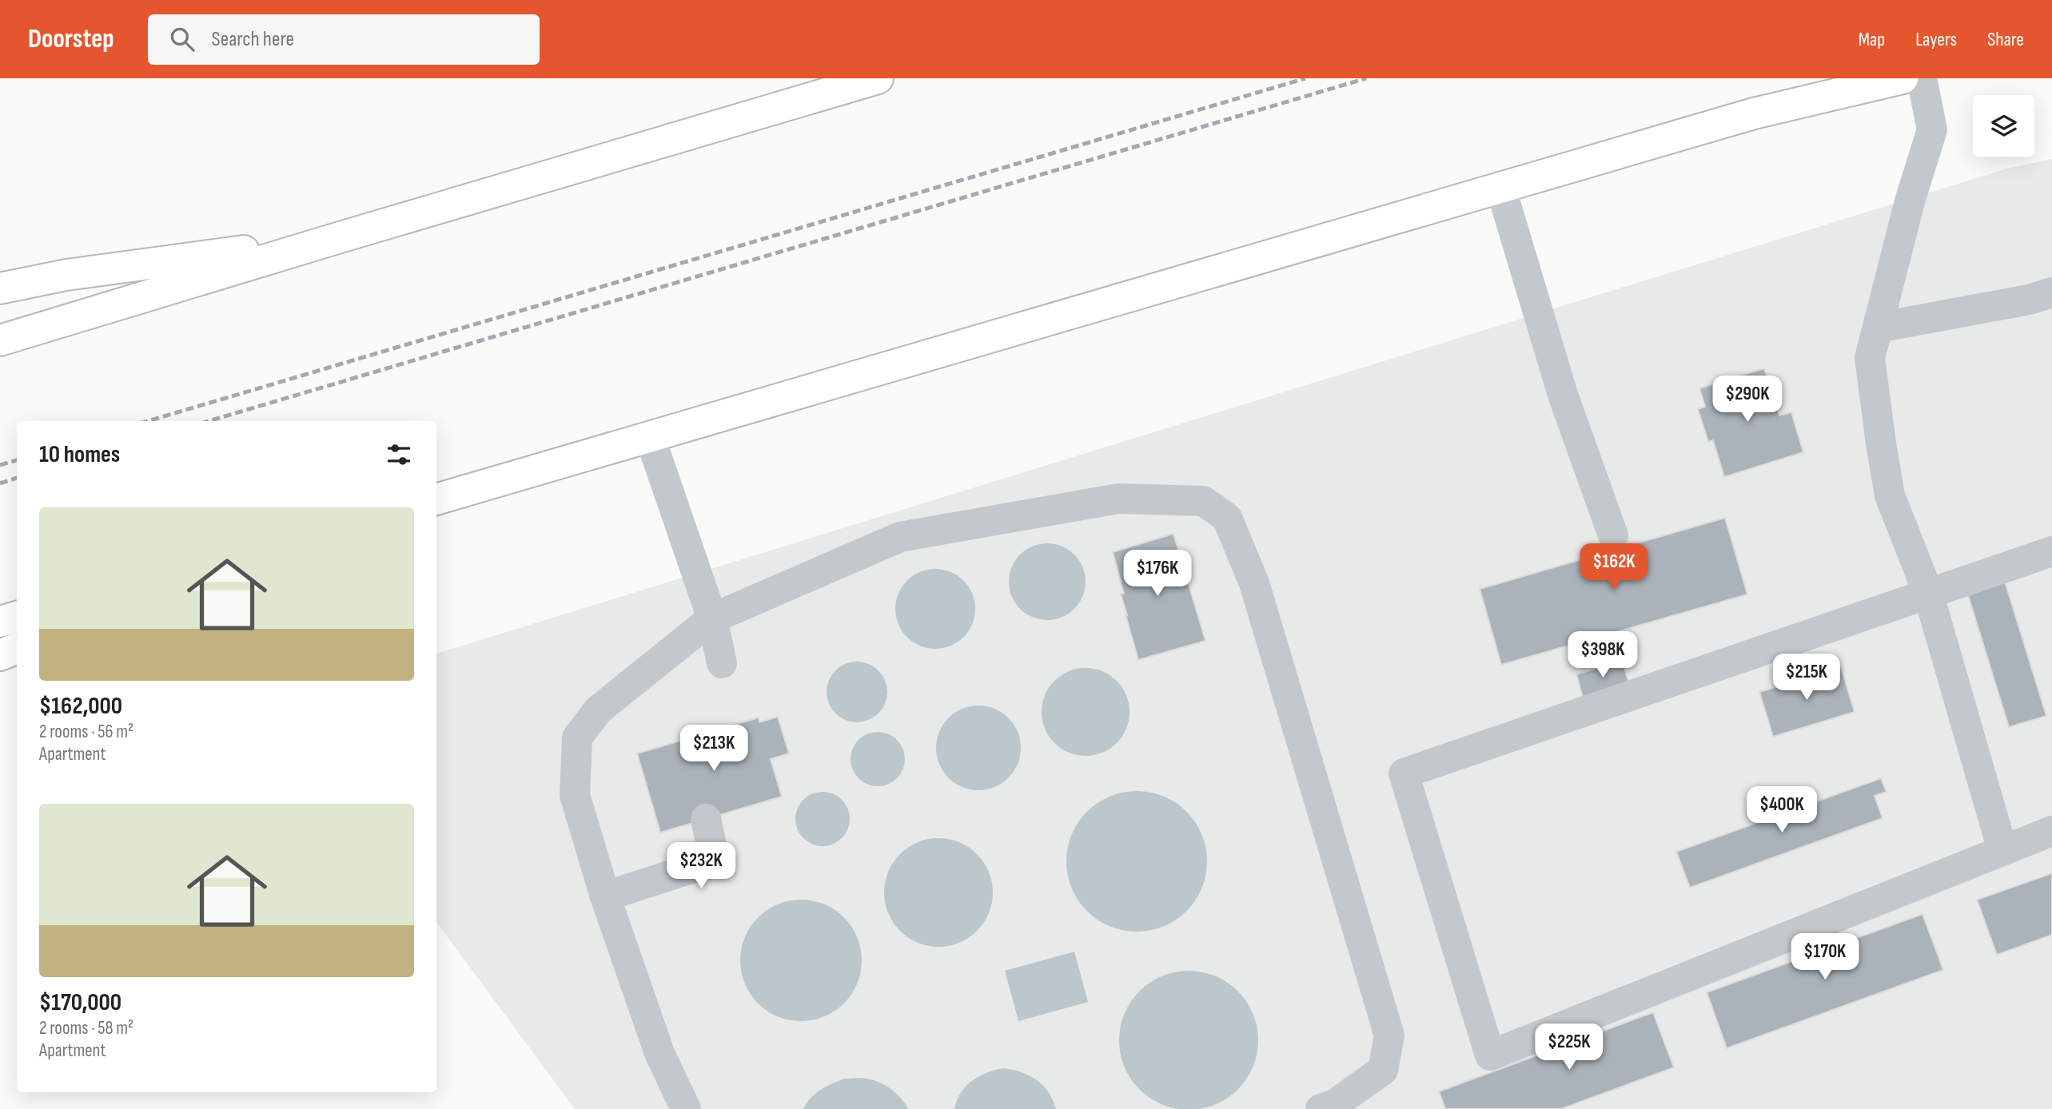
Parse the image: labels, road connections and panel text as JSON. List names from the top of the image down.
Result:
{
  "page": {
    "header": "Doorstep",
    "search": "Search here",
    "nav": ["Map", "Layers", "Share"],
    "price": [
      "$290K",
      "$162K",
      "$176K",
      "$398K",
      "$215K",
      "$213K",
      "$400K",
      "$232K",
      "$170K",
      "$225K"
    ],
    "heading": "10 homes",
    "list": [
      {
        "name": "$162,000",
        "note": "2 rooms · 56 m² · Apartment"
      },
      {
        "name": "$170,000",
        "note": "2 rooms · 58 m² · Apartment"
      }
    ]
  }
}
